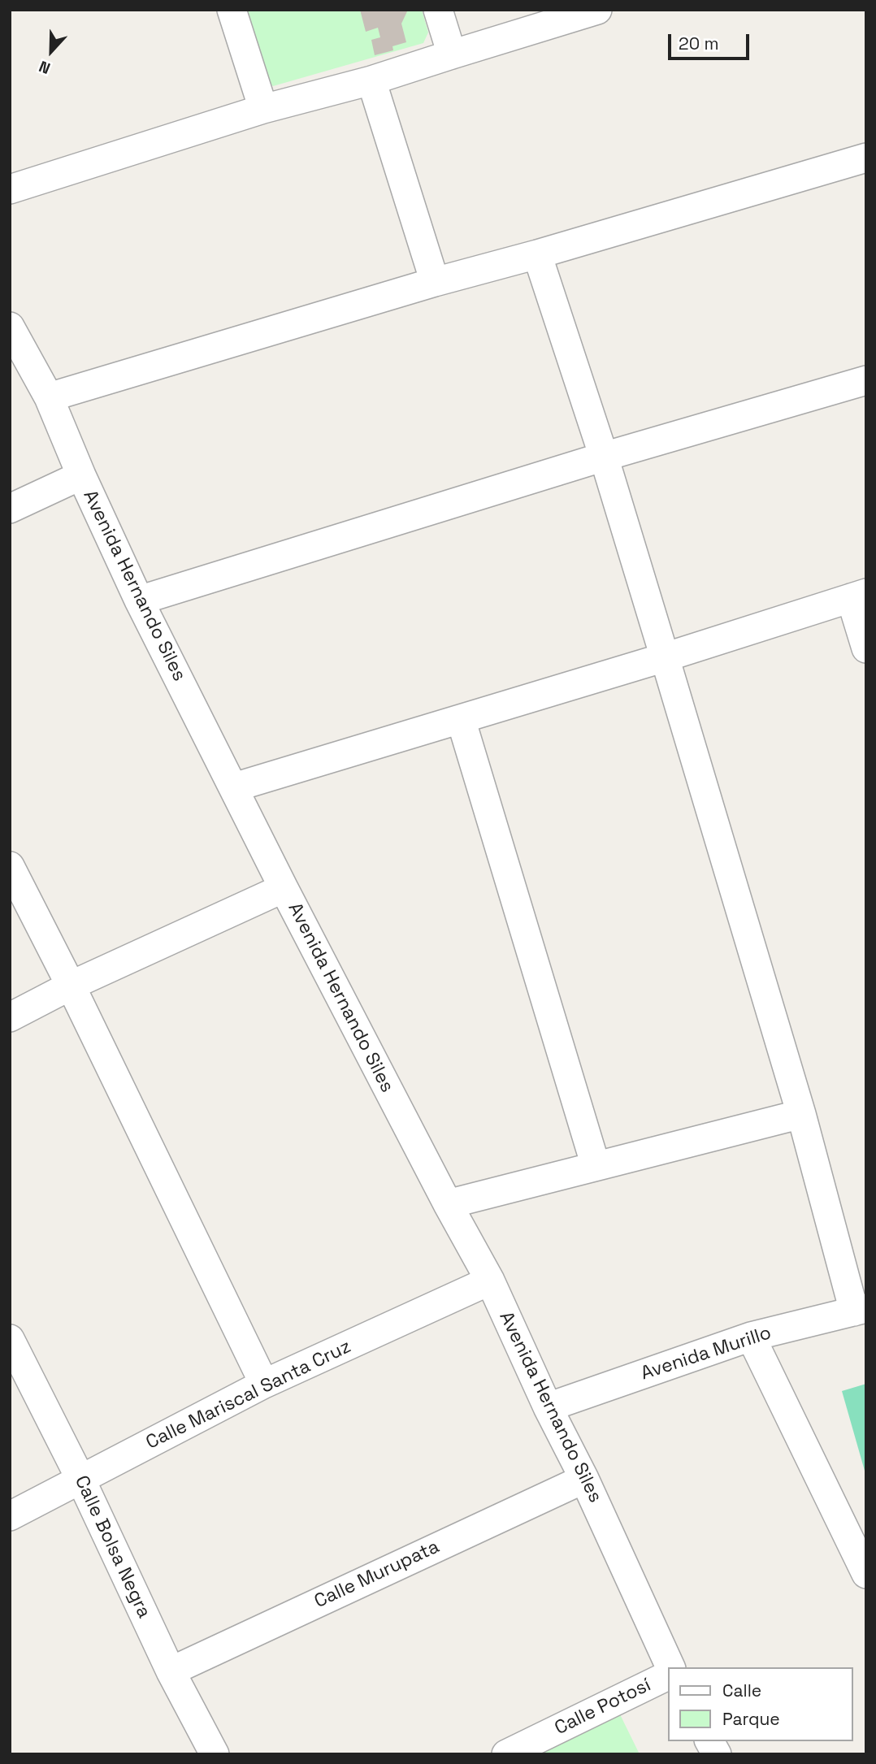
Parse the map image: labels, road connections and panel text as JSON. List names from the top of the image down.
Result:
{
  "streets": {
    "street": [
      "Avenida Hernando Siles",
      "Avenida Murillo",
      "Calle Mariscal Santa Cruz",
      "Calle Bolsa Negra",
      "Calle Murupata",
      "Calle Potosí"
    ]
  },
  "crossings": [
    ["Avenida Hernando Siles", "Avenida Murillo"],
    ["Avenida Hernando Siles", "Calle Mariscal Santa Cruz"],
    ["Avenida Hernando Siles", "Calle Murupata"],
    ["Calle Mariscal Santa Cruz", "Calle Bolsa Negra"],
    ["Calle Bolsa Negra", "Calle Murupata"]
  ],
  "legend": ["Calle", "Parque"],
  "scale_bar": "20 m",
  "north": "bottom"
}
